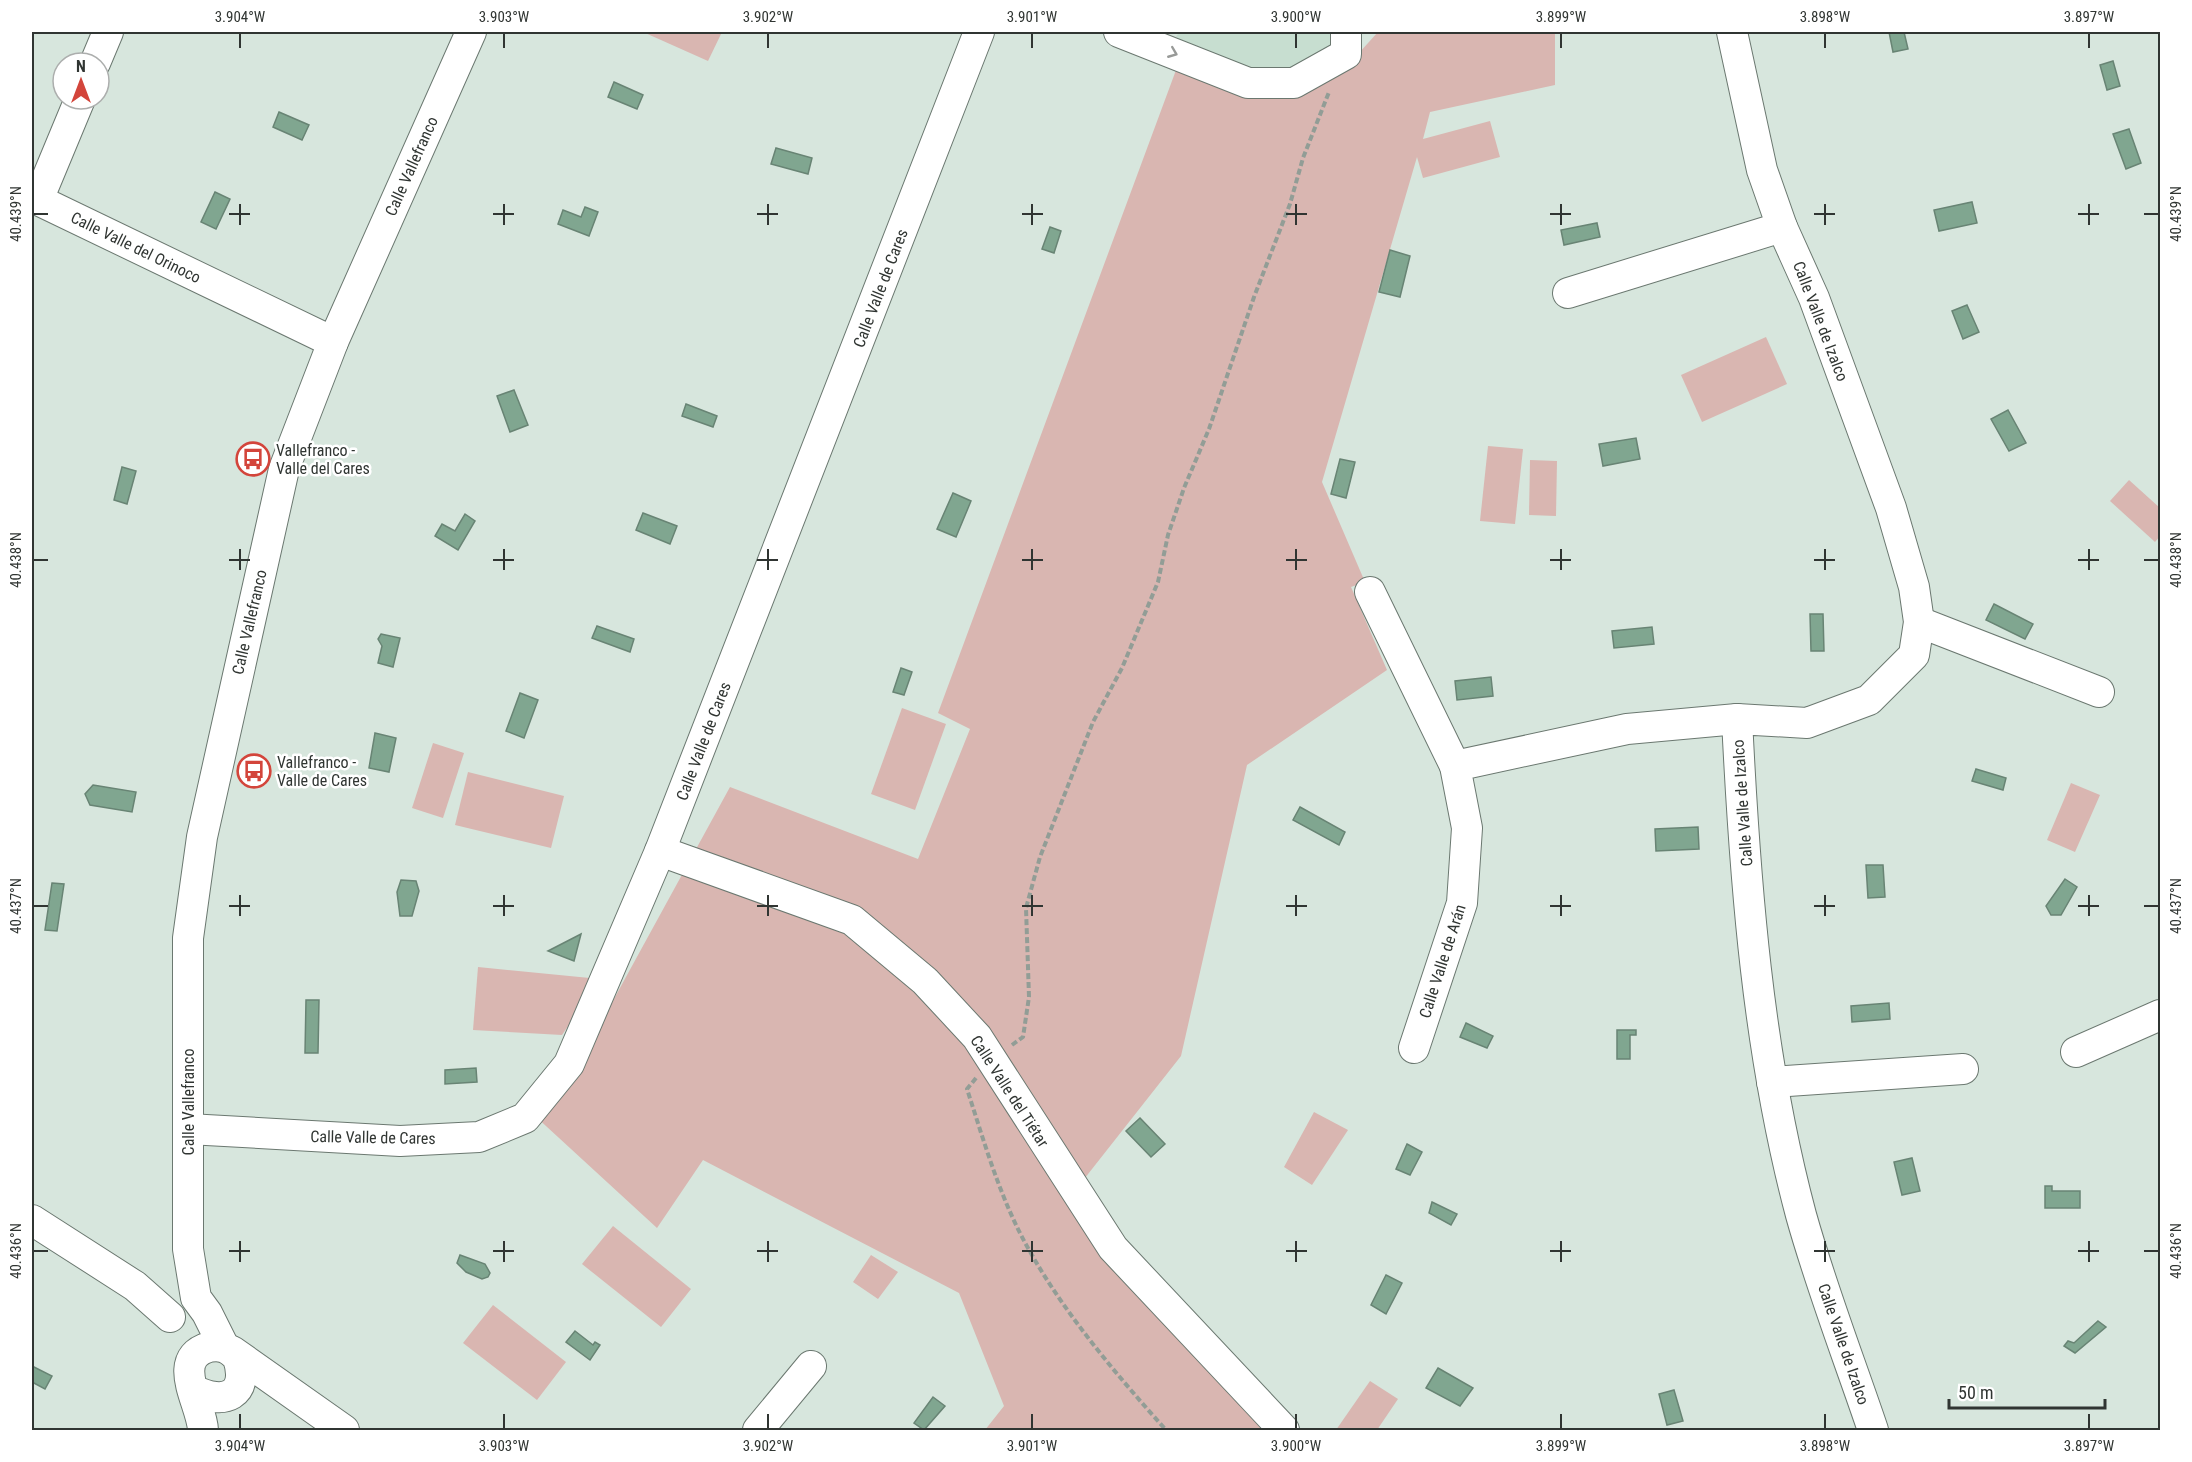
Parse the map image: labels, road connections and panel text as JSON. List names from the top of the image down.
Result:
{
  "streets": {
    "street": [
      "Calle Vallefranco",
      "Calle Valle del Orinoco",
      "Calle Valle de Cares",
      "Calle Valle de Izalco",
      "Calle Valle de Arán",
      "Calle Valle del Tiétar"
    ]
  },
  "crossings": [
    ["Calle Vallefranco", "Calle Valle del Orinoco"],
    ["Calle Vallefranco", "Calle Valle de Cares"],
    ["Calle Valle de Cares", "Calle Valle del Tiétar"]
  ],
  "places": {
    "bus stop": ["Vallefranco - Valle del Cares", "Vallefranco - Valle de Cares"]
  },
  "scale_bar": "50 m",
  "north": "top",
  "coordinates": [
    "3.904°W",
    "3.903°W",
    "3.902°W",
    "3.901°W",
    "3.900°W",
    "3.899°W",
    "3.898°W",
    "3.897°W",
    "40.439°N",
    "40.438°N",
    "40.437°N",
    "40.436°N"
  ]
}
